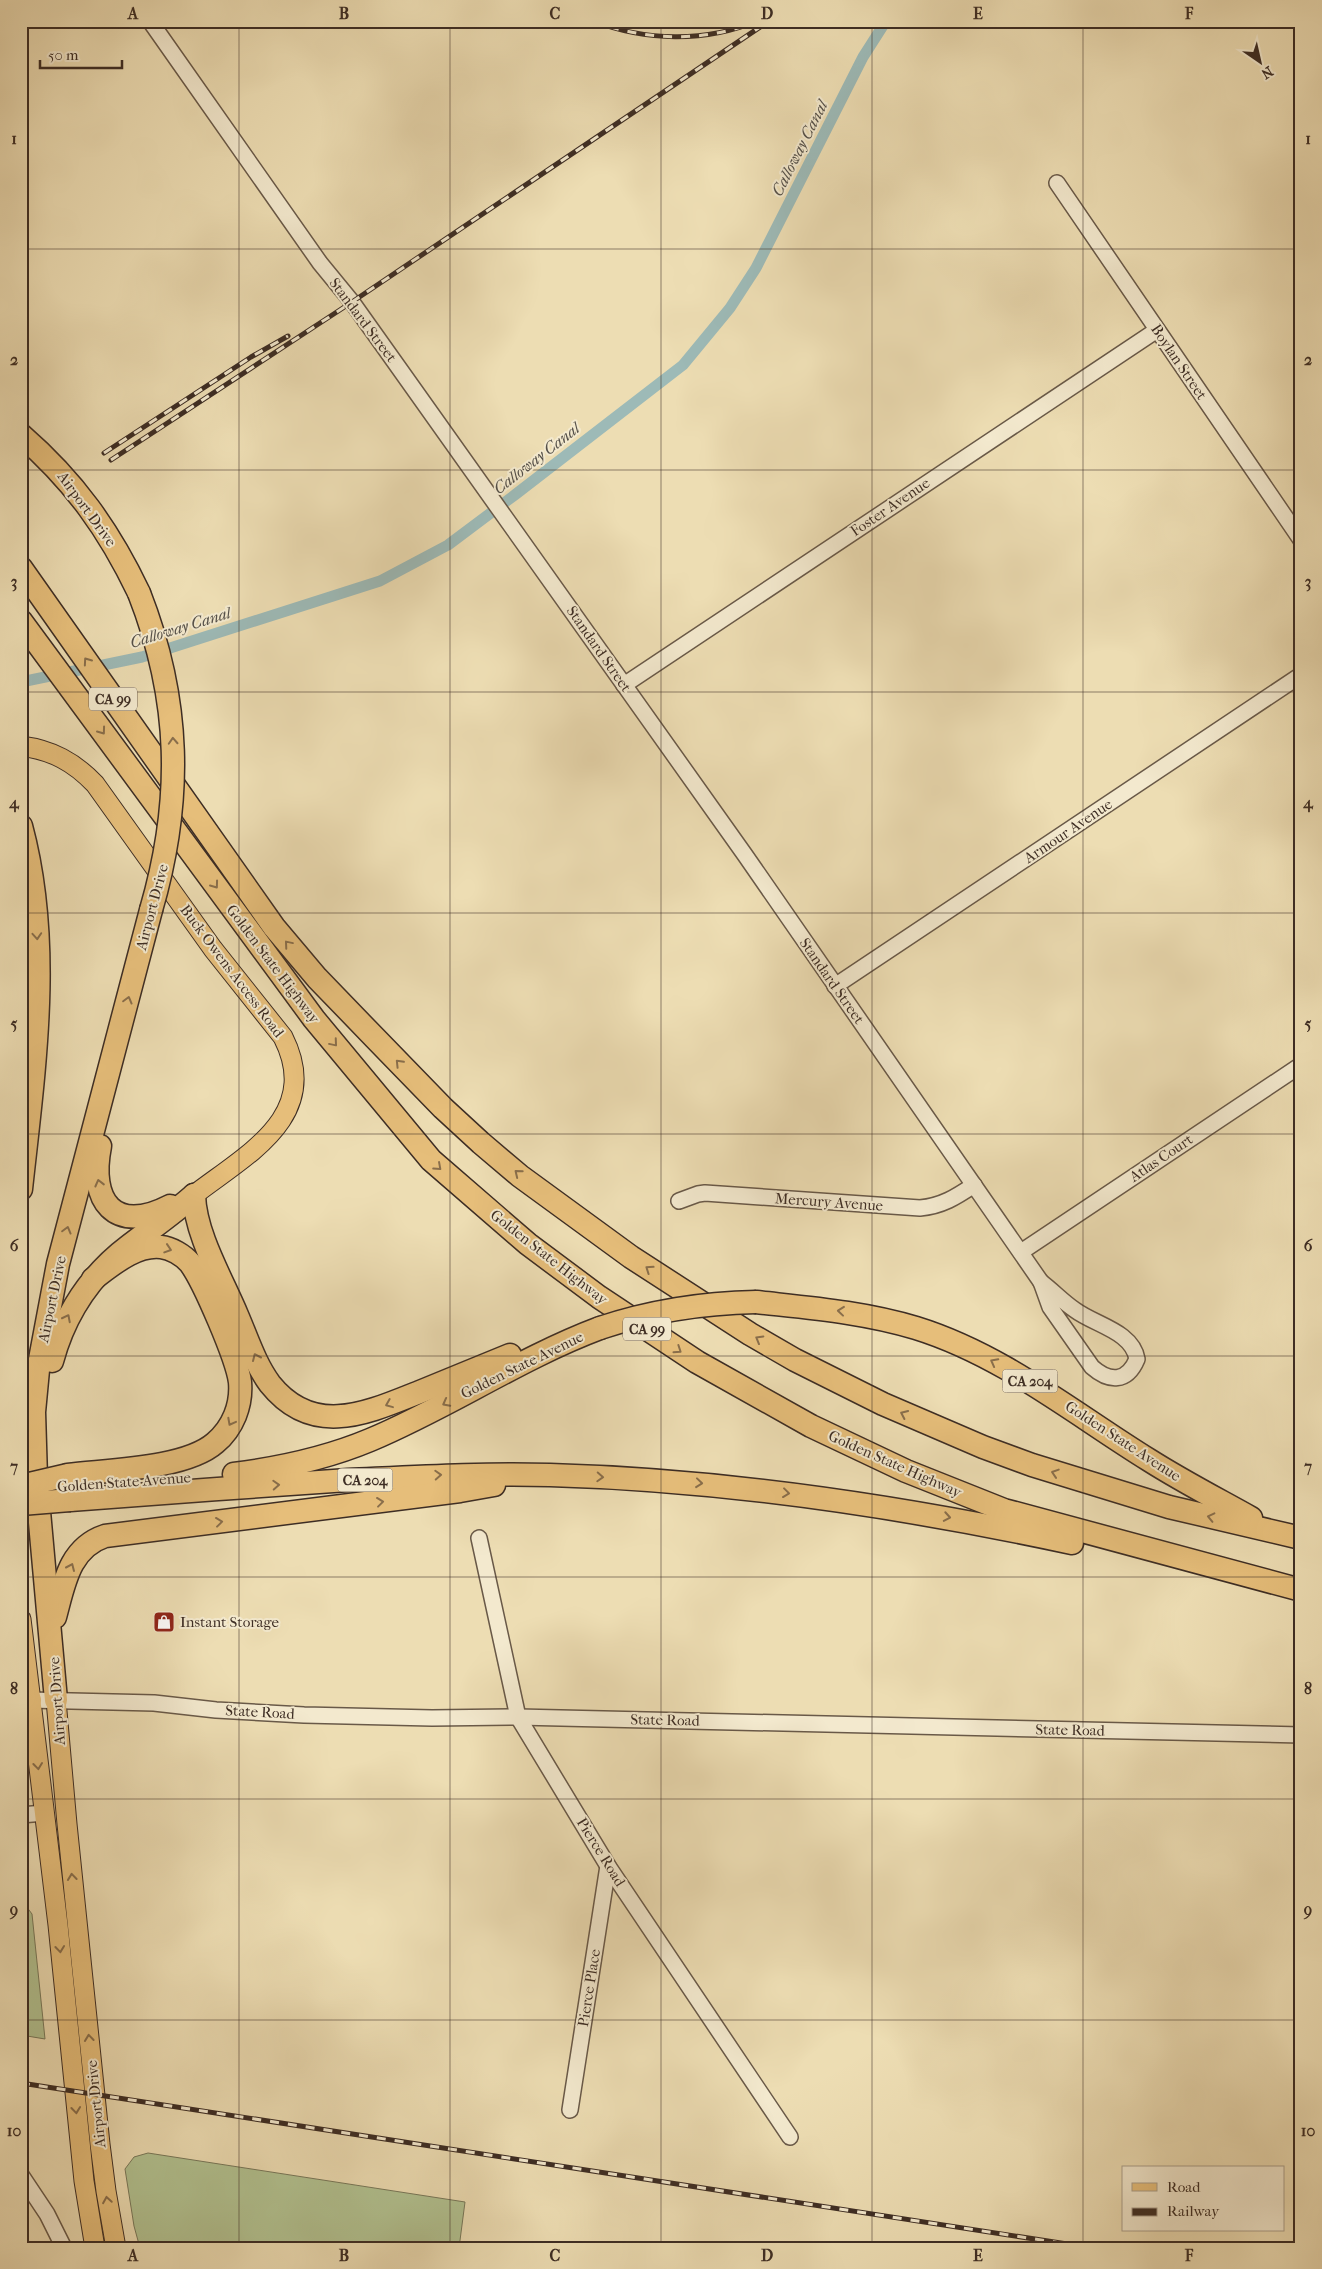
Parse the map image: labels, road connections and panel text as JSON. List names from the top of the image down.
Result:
{
  "streets": {
    "highway": [
      "Airport Drive",
      "CA 99",
      "Golden State Highway",
      "Golden State Avenue",
      "CA 204"
    ],
    "main road": ["Buck Owens Access Road"],
    "street": [
      "Standard Street",
      "Boylan Street",
      "Foster Avenue",
      "Armour Avenue",
      "Atlas Court",
      "Mercury Avenue",
      "State Road",
      "Pierce Road",
      "Pierce Place"
    ]
  },
  "crossings": [
    ["Standard Street", "Foster Avenue"],
    ["Standard Street", "Armour Avenue"],
    ["Standard Street", "Atlas Court"],
    ["Standard Street", "Mercury Avenue"],
    ["Boylan Street", "Foster Avenue"],
    ["Airport Drive", "State Road"],
    ["Golden State Highway", "Golden State Avenue"],
    ["State Road", "Pierce Road"],
    ["Pierce Road", "Pierce Place"]
  ],
  "water": ["Calloway Canal"],
  "places": {
    "shop": ["Instant Storage"]
  },
  "legend": ["Road", "Railway"],
  "scale_bar": "50 m",
  "north": "bottom right",
  "grid": {
    "columns": [
      "A",
      "B",
      "C",
      "D",
      "E",
      "F"
    ],
    "rows": [
      "1",
      "2",
      "3",
      "4",
      "5",
      "6",
      "7",
      "8",
      "9",
      "10"
    ]
  }
}
